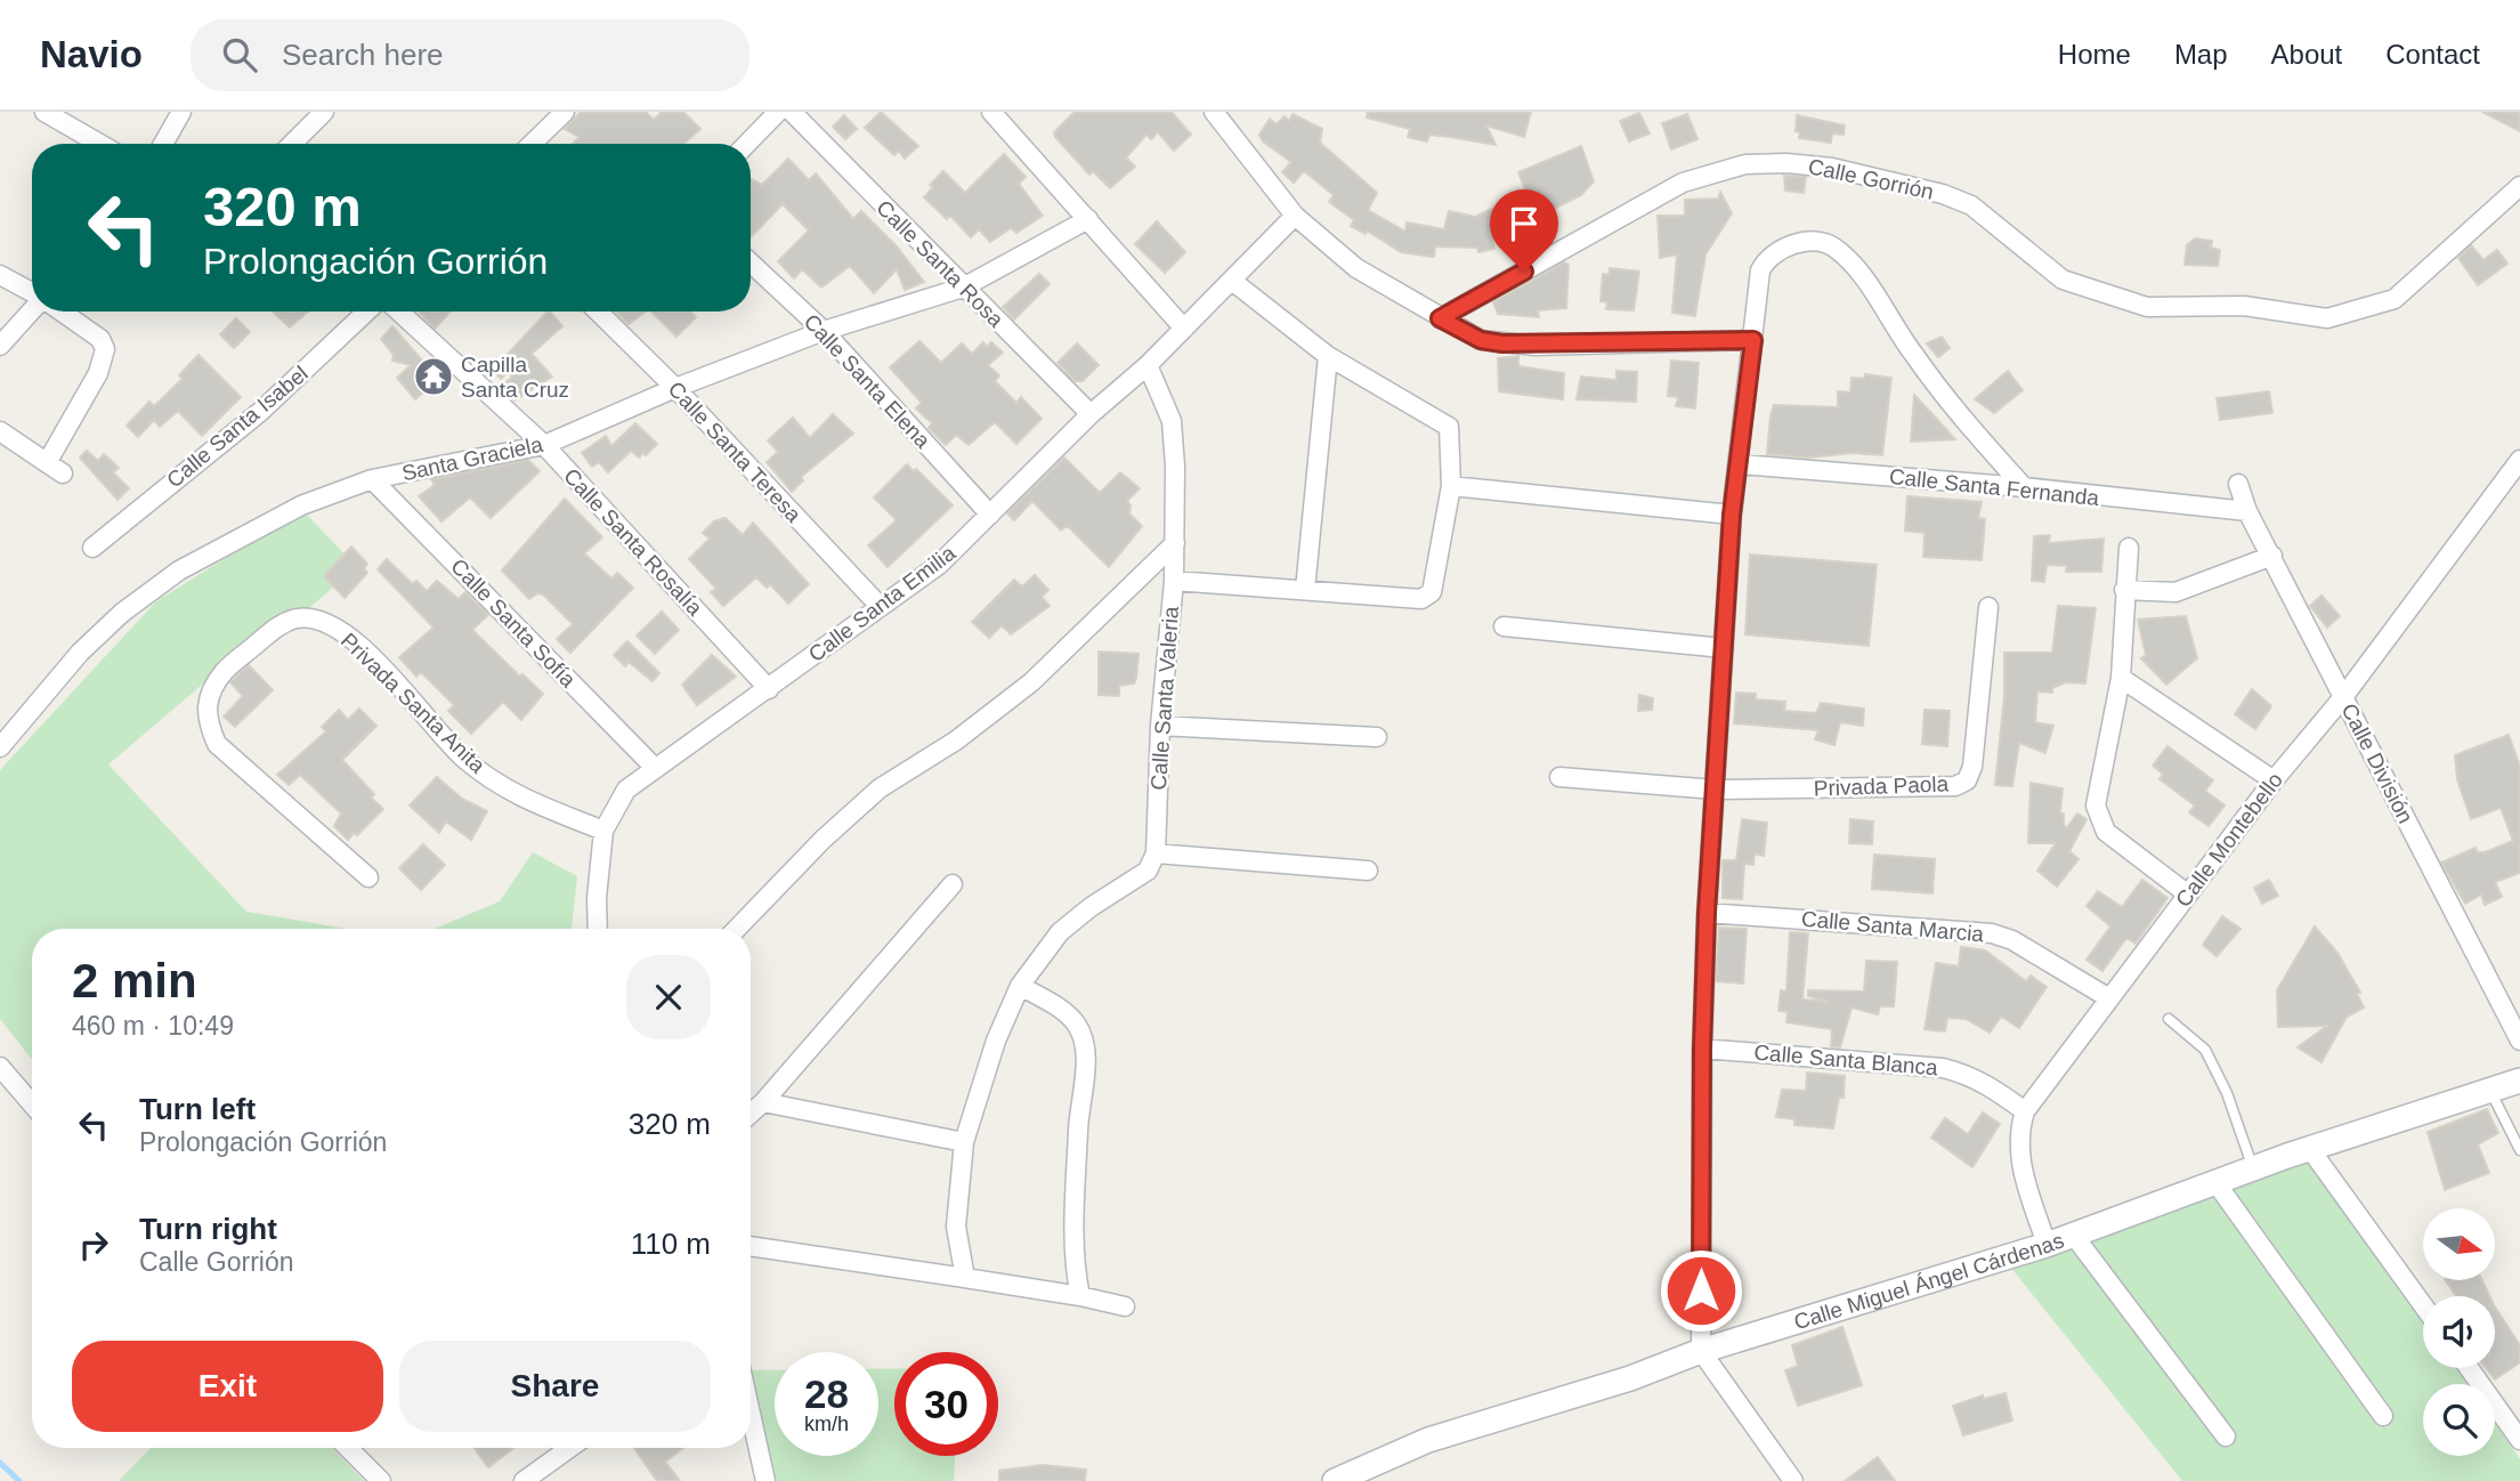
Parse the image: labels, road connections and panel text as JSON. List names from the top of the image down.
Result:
{
  "streets": {
    "street": [
      "Calle Gorrión",
      "Calle Santa Rosa",
      "Calle Santa Elena",
      "Calle Santa Isabel",
      "Calle Santa Teresa",
      "Santa Graciela",
      "Calle Santa Fernanda",
      "Calle Santa Rosalía",
      "Calle Santa Emilia",
      "Calle Santa Sofía",
      "Calle Santa Valeria",
      "Privada Santa Anita",
      "Calle División",
      "Privada Paola",
      "Calle Montebello",
      "Calle Santa Marcia",
      "Calle Santa Blanca",
      "Calle Miguel Ángel Cárdenas"
    ]
  },
  "crossings": [
    ["Calle Santa Rosa", "Santa Graciela"],
    ["Calle Santa Rosa", "Calle Santa Emilia"],
    ["Calle Santa Elena", "Santa Graciela"],
    ["Calle Santa Elena", "Calle Santa Emilia"],
    ["Calle Santa Teresa", "Santa Graciela"],
    ["Calle Santa Teresa", "Calle Santa Emilia"],
    ["Santa Graciela", "Calle Santa Rosalía"],
    ["Santa Graciela", "Calle Santa Sofía"],
    ["Calle Santa Fernanda", "Calle División"],
    ["Calle Santa Rosalía", "Calle Santa Emilia"],
    ["Calle Santa Emilia", "Calle Santa Sofía"],
    ["Calle Santa Emilia", "Calle Santa Valeria"],
    ["Calle Santa Emilia", "Privada Santa Anita"],
    ["Calle División", "Calle Montebello"],
    ["Calle Montebello", "Calle Santa Marcia"],
    ["Calle Montebello", "Calle Santa Blanca"],
    ["Calle Montebello", "Calle Miguel Ángel Cárdenas"]
  ],
  "places": {
    "temple": ["Capilla Santa Cruz"]
  },
  "north": "right",
  "page": {
    "header": "Navio",
    "search": "Search here",
    "nav": [
      "Home",
      "Map",
      "About",
      "Contact"
    ],
    "turn": ["320 m", "Prolongación Gorrión"],
    "heading": ["2 min", "460 m · 10:49"],
    "list": [
      {
        "name": "Turn left",
        "note": "Prolongación Gorrión",
        "value": "320 m"
      },
      {
        "name": "Turn right",
        "note": "Calle Gorrión",
        "value": "110 m"
      }
    ],
    "buttons": ["Exit", "Share"],
    "speed": "28 km/h",
    "limit": "30"
  }
}
